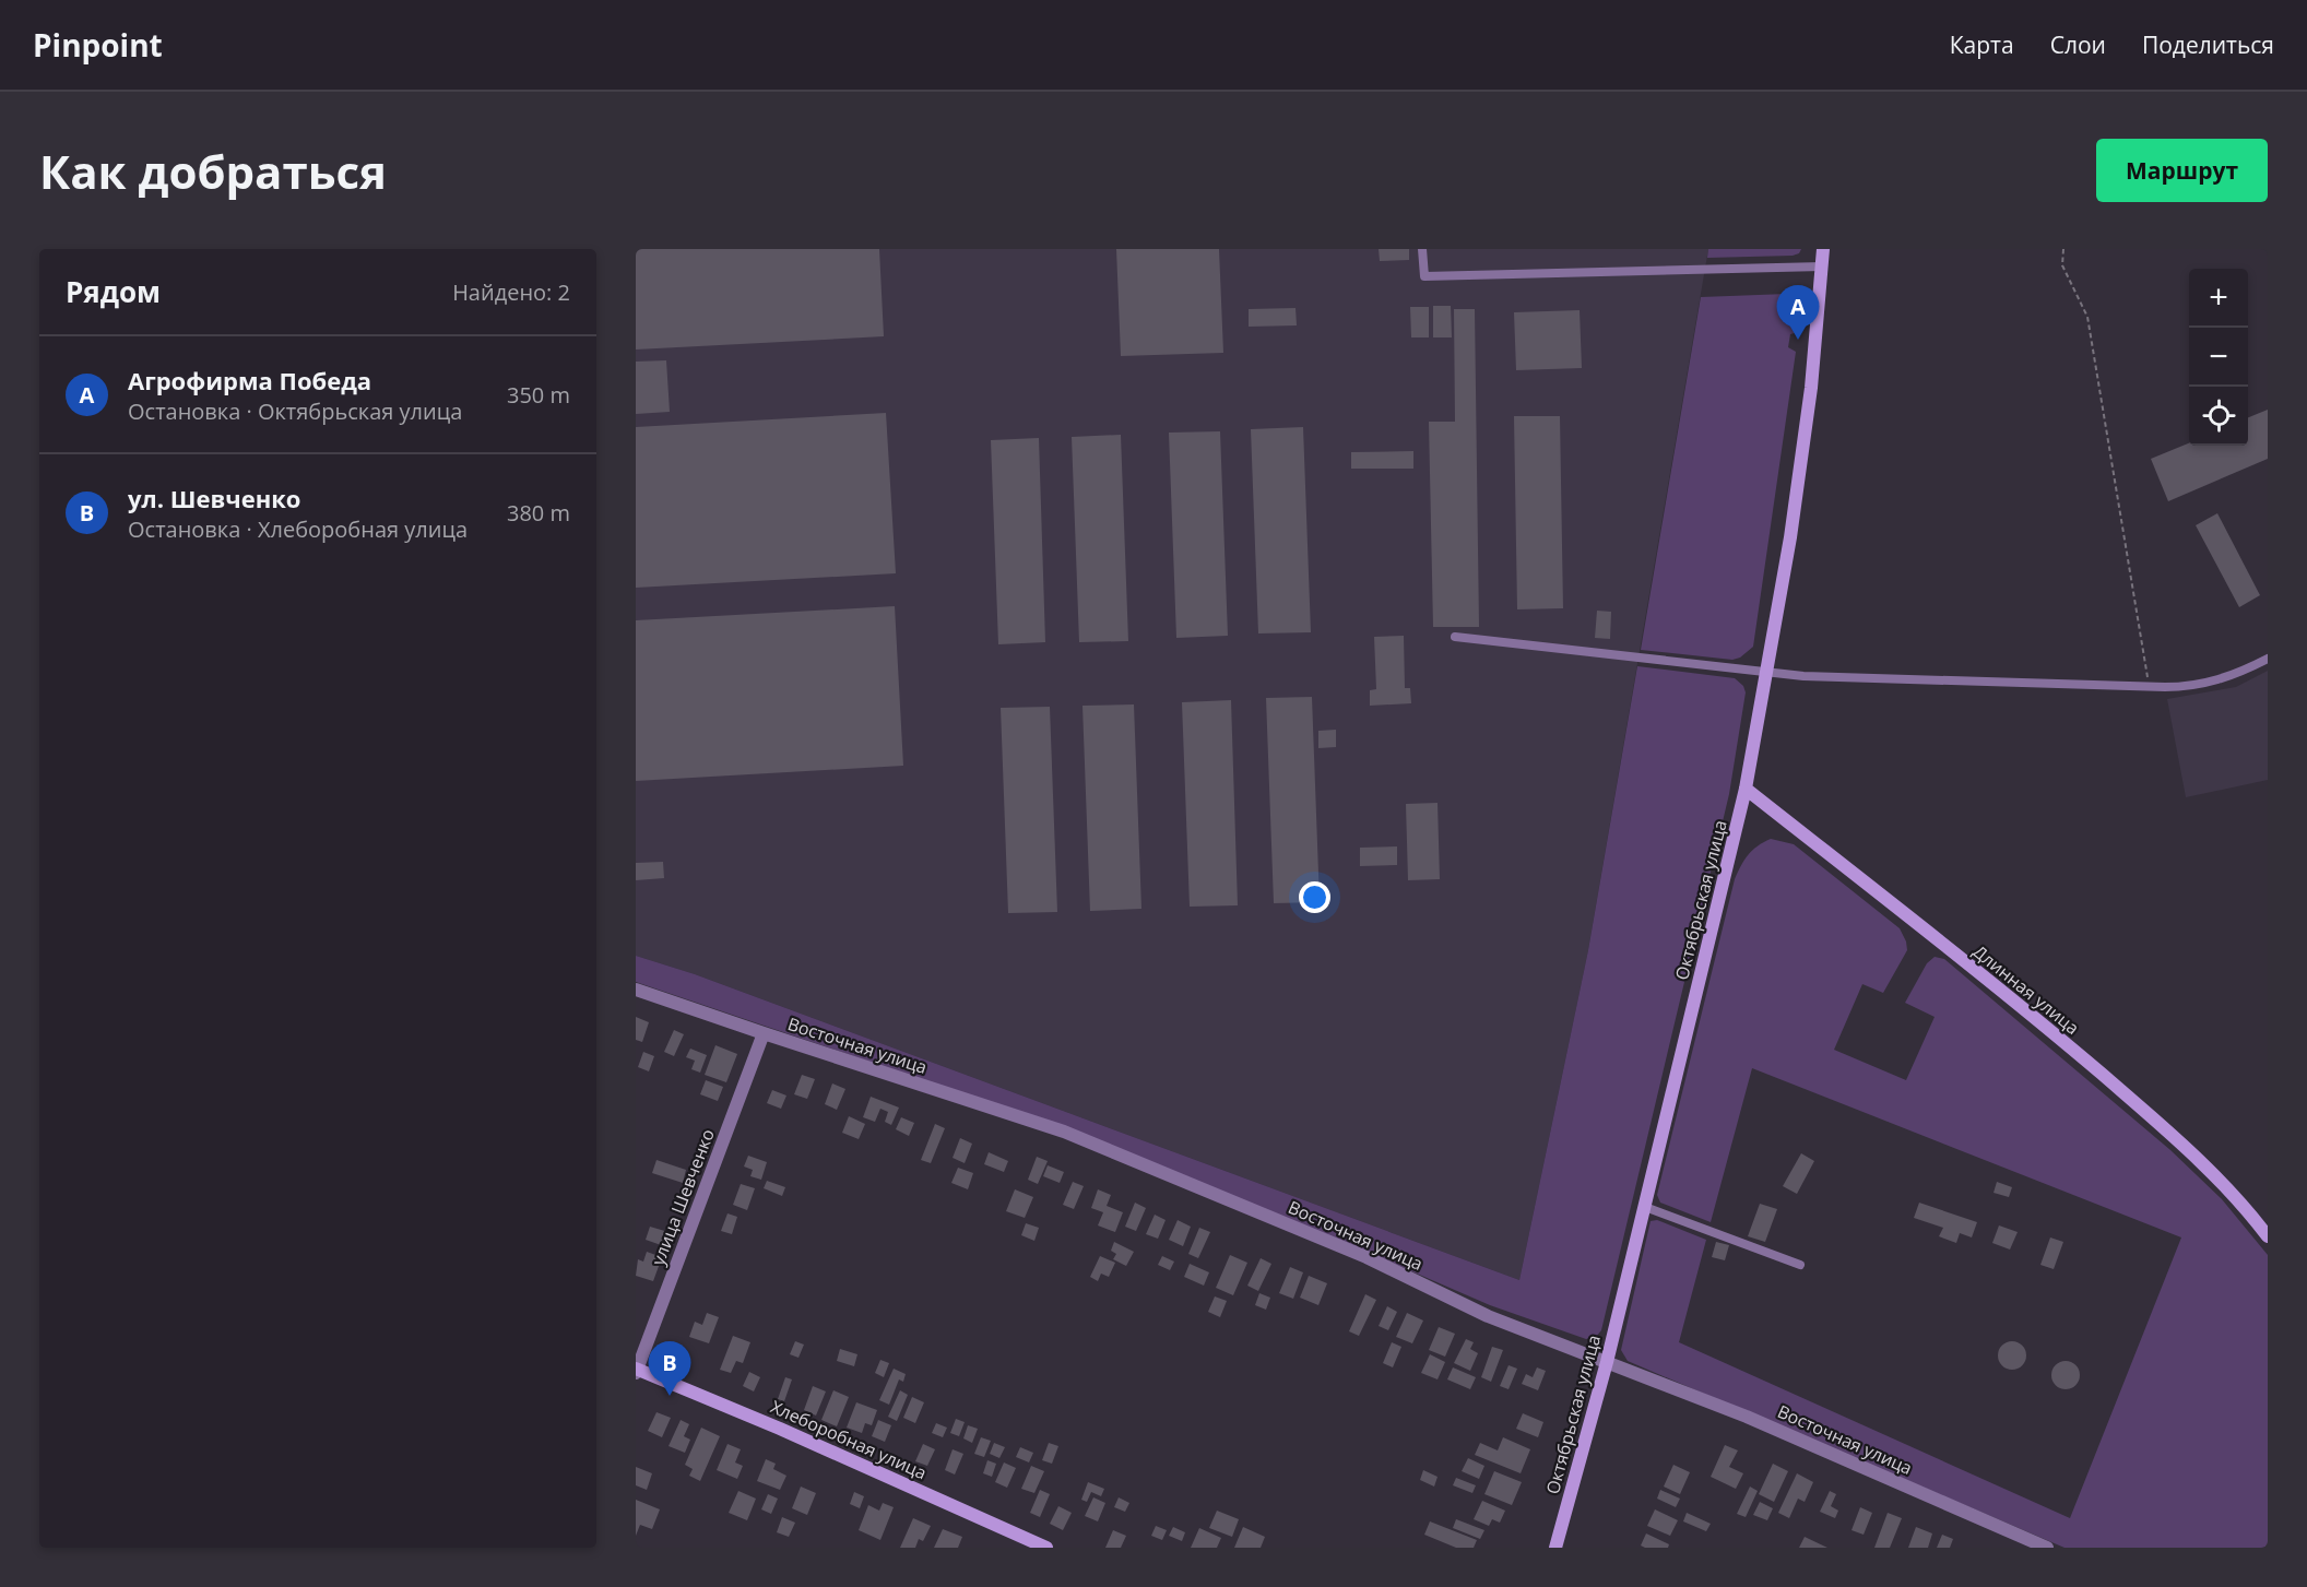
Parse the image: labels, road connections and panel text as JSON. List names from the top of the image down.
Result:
{
  "streets": {
    "street": [
      "Октябрьская улица",
      "Длинная улица",
      "Восточная улица",
      "улица Шевченко",
      "Хлеборобная улица"
    ]
  },
  "crossings": [
    ["Октябрьская улица", "Длинная улица"],
    ["Октябрьская улица", "Восточная улица"],
    ["Восточная улица", "улица Шевченко"],
    ["улица Шевченко", "Хлеборобная улица"]
  ],
  "page": {
    "header": "Pinpoint",
    "nav": ["Карта", "Слои", "Поделиться"],
    "buttons": "Маршрут",
    "title": "Как добраться",
    "heading": ["Рядом", "Найдено: 2"],
    "map_buttons": ["+", "−"],
    "pins": ["A", "B"],
    "list": [
      {
        "mark": "A",
        "name": "Агрофирма Победа",
        "note": "Остановка · Октябрьская улица",
        "value": "350 m"
      },
      {
        "mark": "B",
        "name": "ул. Шевченко",
        "note": "Остановка · Хлеборобная улица",
        "value": "380 m"
      }
    ]
  }
}
